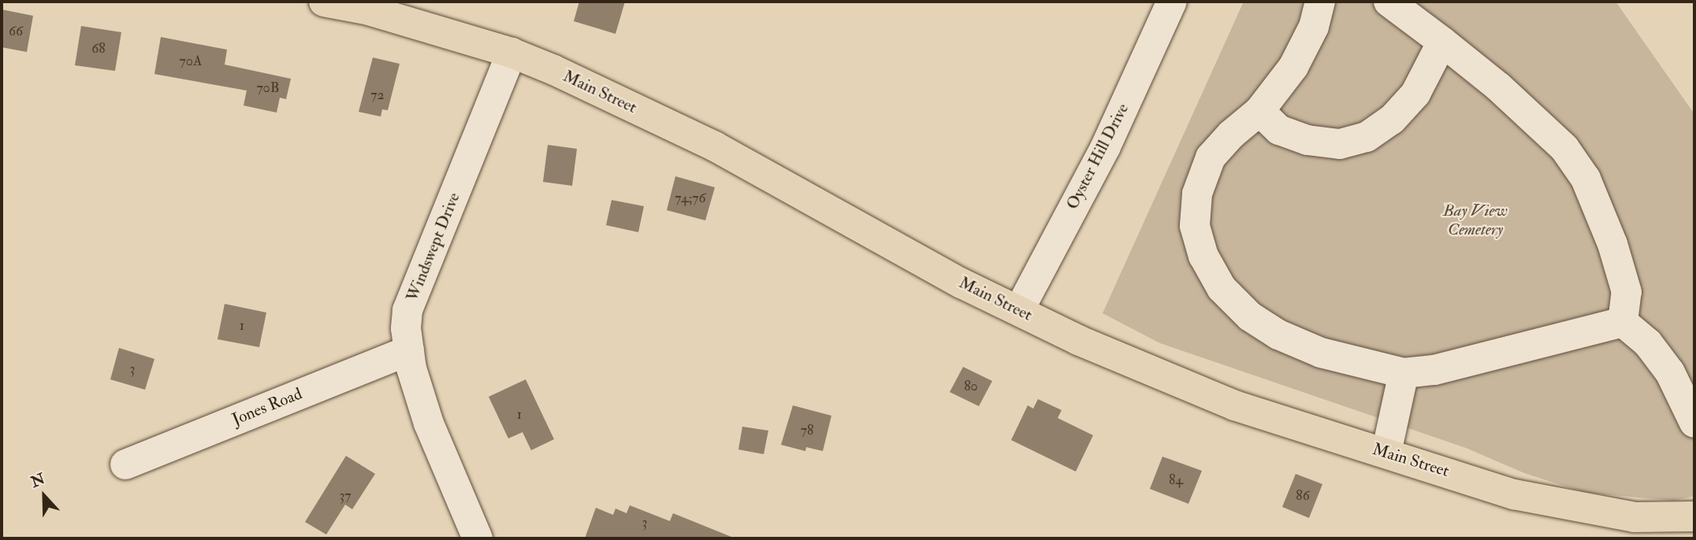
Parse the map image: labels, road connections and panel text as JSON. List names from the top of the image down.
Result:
{
  "streets": {
    "main road": ["Main Street"],
    "street": ["Oyster Hill Drive", "Windswept Drive", "Jones Road"]
  },
  "crossings": [
    ["Main Street", "Oyster Hill Drive"],
    ["Main Street", "Windswept Drive"],
    ["Windswept Drive", "Jones Road"]
  ],
  "parks": ["Bay View Cemetery"],
  "house_numbers": [
    "66",
    "68",
    "70A",
    "70B",
    "72",
    "74;76",
    "1",
    "3",
    "80",
    "1",
    "78",
    "84",
    "37",
    "86",
    "3"
  ],
  "north": "top"
}
